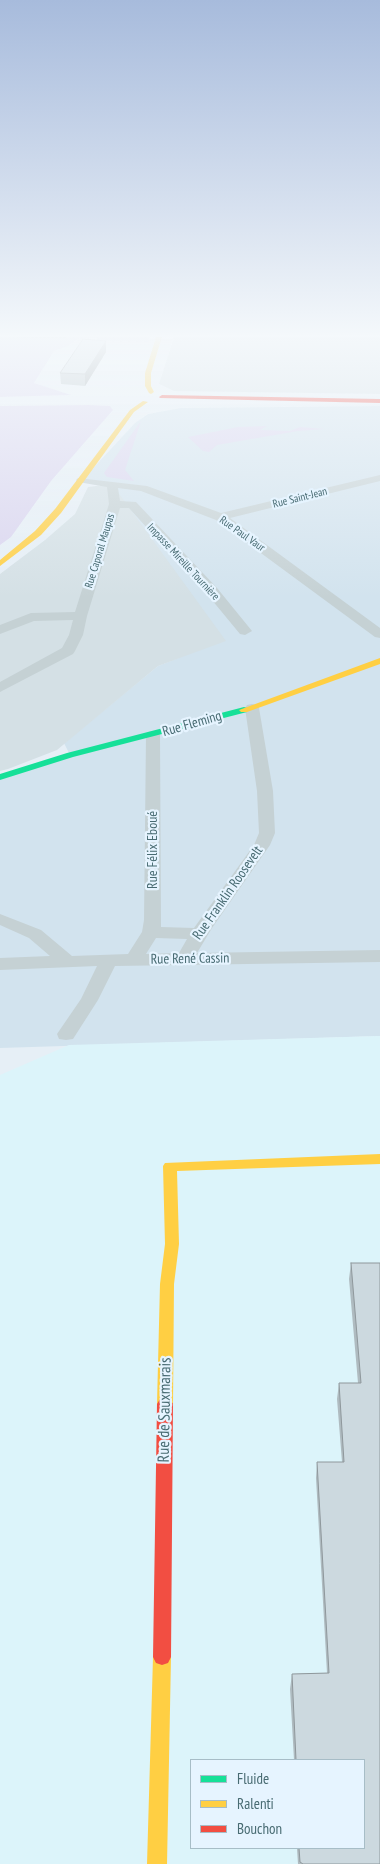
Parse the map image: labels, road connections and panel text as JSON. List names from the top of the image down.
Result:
{
  "streets": {
    "street": [
      "Rue Saint-Jean",
      "Rue Paul Vaur",
      "Rue Caporal Maupas",
      "Impasse Mireille Tournière",
      "Rue Fleming",
      "Rue Félix Eboué",
      "Rue Franklin Roosevelt",
      "Rue René Cassin",
      "Rue de Sauxmarais"
    ]
  },
  "crossings": [
    ["Rue Saint-Jean", "Rue Paul Vaur"],
    ["Rue Paul Vaur", "Rue Caporal Maupas"],
    ["Rue Caporal Maupas", "Impasse Mireille Tournière"],
    ["Rue Fleming", "Rue Félix Eboué"],
    ["Rue Fleming", "Rue Franklin Roosevelt"],
    ["Rue Félix Eboué", "Rue René Cassin"],
    ["Rue Franklin Roosevelt", "Rue René Cassin"]
  ],
  "legend": ["Fluide", "Ralenti", "Bouchon"]
}
